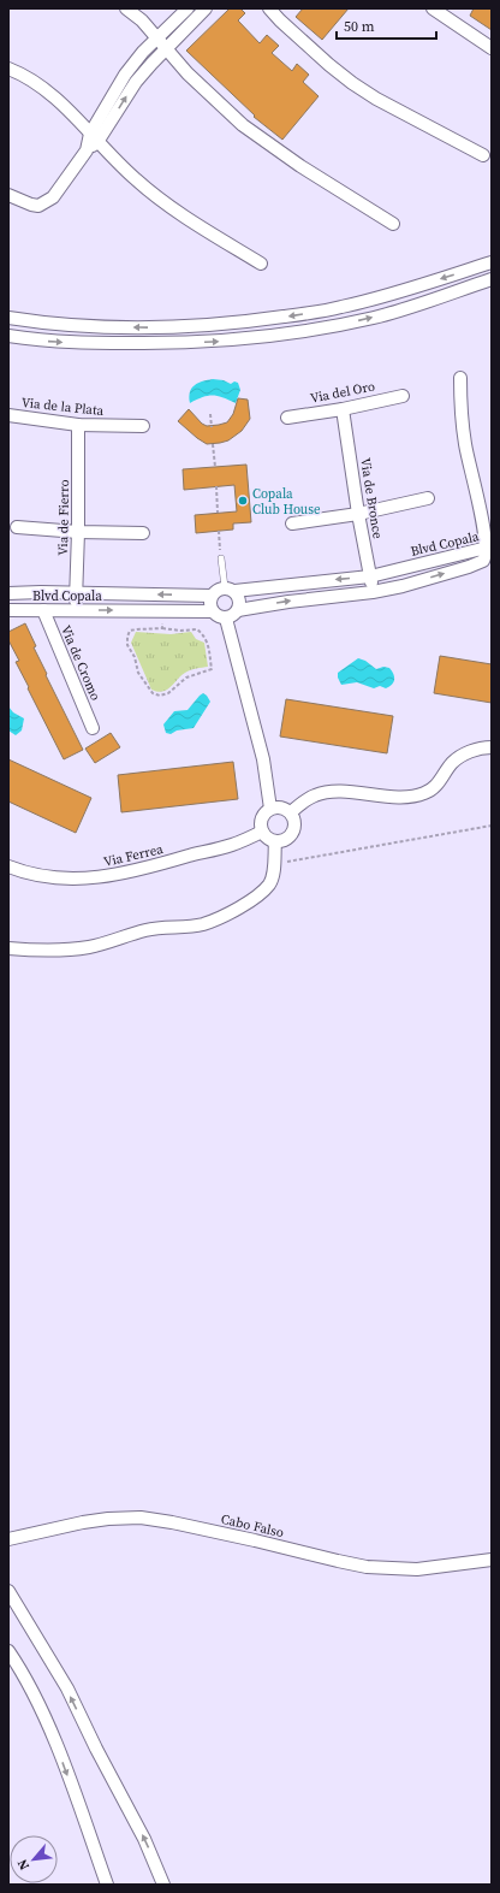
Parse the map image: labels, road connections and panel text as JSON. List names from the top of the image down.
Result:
{
  "streets": {
    "street": [
      "Via del Oro",
      "Via de la Plata",
      "Via de Bronce",
      "Via de Fierro",
      "Blvd Copala",
      "Via de Cromo",
      "Via Ferrea",
      "Cabo Falso"
    ]
  },
  "crossings": [
    ["Via del Oro", "Via de Bronce"],
    ["Via de la Plata", "Via de Fierro"],
    ["Via de Bronce", "Blvd Copala"],
    ["Via de Fierro", "Blvd Copala"],
    ["Blvd Copala", "Via de Cromo"]
  ],
  "places": ["Copala Club House"],
  "scale_bar": "50 m",
  "north": "bottom left"
}
